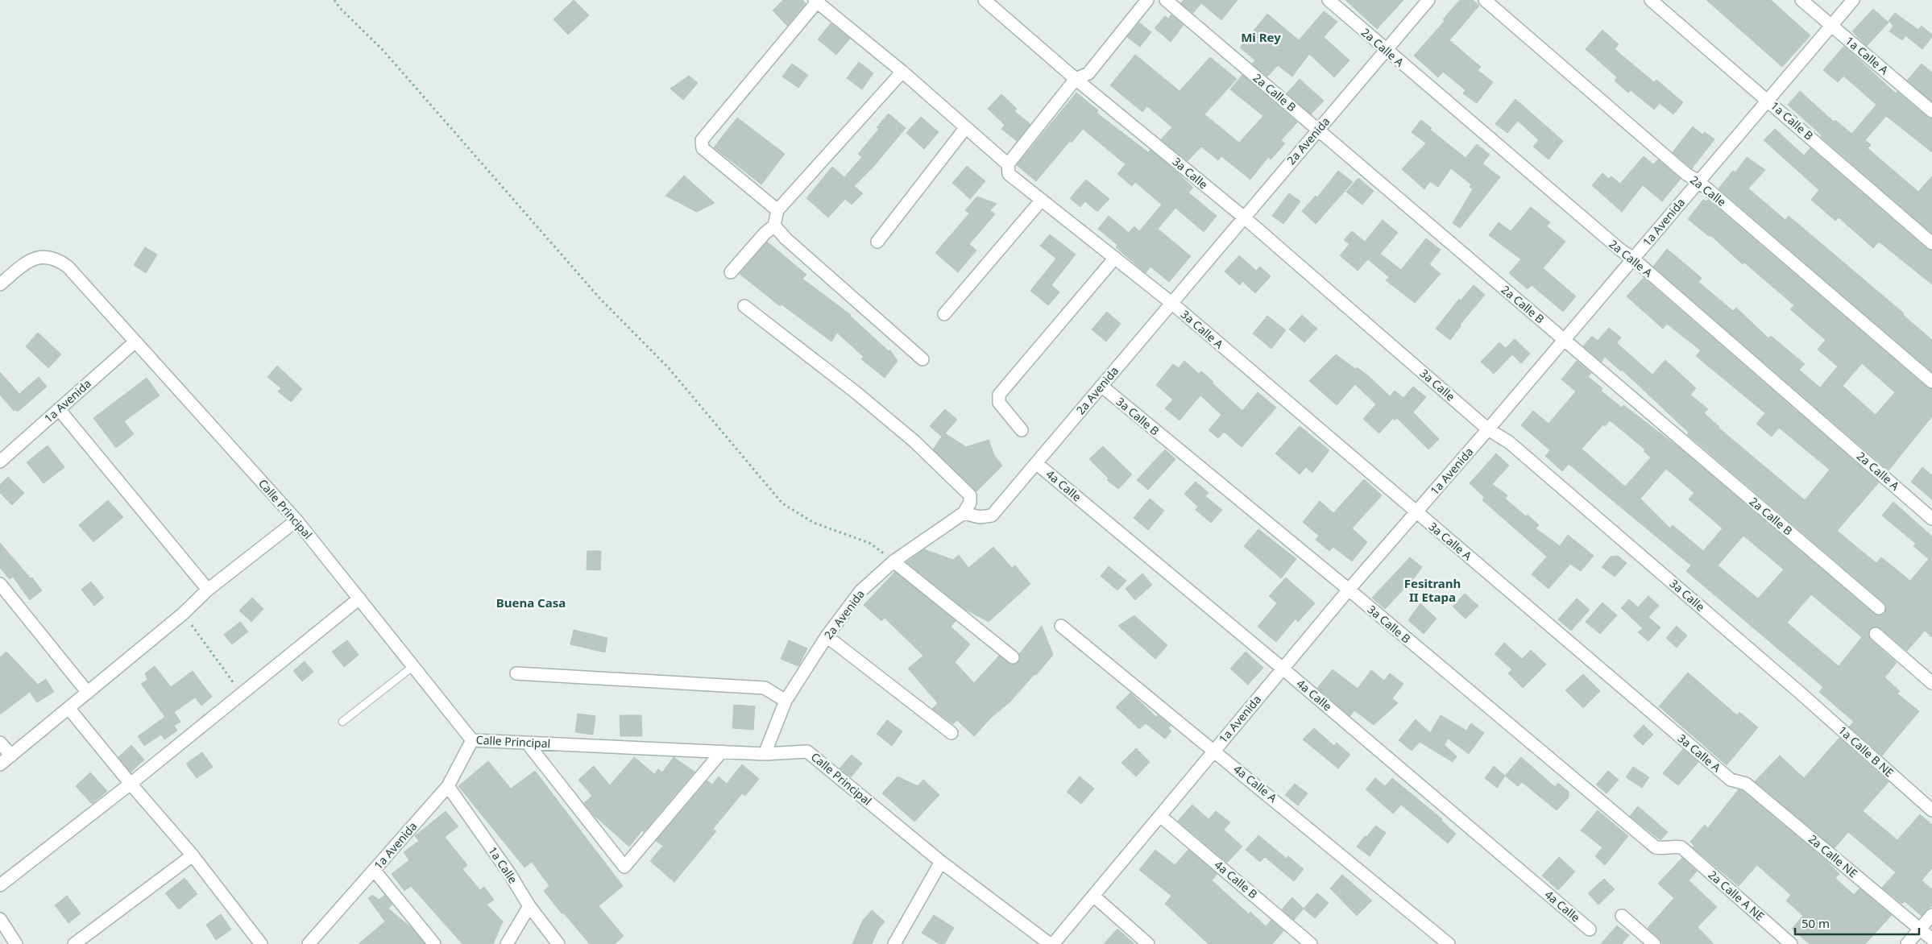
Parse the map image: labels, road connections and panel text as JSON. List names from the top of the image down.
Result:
{
  "streets": {
    "street": [
      "2a Calle A",
      "1a Calle A",
      "2a Calle B",
      "1a Calle B",
      "2a Avenida",
      "3a Calle",
      "2a Calle",
      "1a Avenida",
      "3a Calle A",
      "3a Calle B",
      "4a Calle",
      "Calle Principal",
      "1a Calle B NE",
      "4a Calle A",
      "2a Calle NE",
      "1a Calle",
      "4a Calle B",
      "2a Calle A NE"
    ]
  },
  "crossings": [
    ["2a Calle A", "2a Avenida"],
    ["2a Calle A", "1a Avenida"],
    ["1a Calle A", "1a Avenida"],
    ["2a Calle B", "2a Avenida"],
    ["2a Calle B", "1a Avenida"],
    ["1a Calle B", "1a Avenida"],
    ["2a Avenida", "3a Calle"],
    ["2a Avenida", "3a Calle A"],
    ["2a Avenida", "3a Calle B"],
    ["2a Avenida", "4a Calle"],
    ["2a Avenida", "Calle Principal"],
    ["3a Calle", "1a Avenida"],
    ["3a Calle", "1a Calle B NE"],
    ["2a Calle", "1a Avenida"],
    ["1a Avenida", "3a Calle A"],
    ["1a Avenida", "3a Calle B"],
    ["1a Avenida", "4a Calle"],
    ["1a Avenida", "Calle Principal"],
    ["1a Avenida", "4a Calle A"],
    ["1a Avenida", "1a Calle"],
    ["1a Avenida", "4a Calle B"],
    ["3a Calle A", "2a Calle NE"],
    ["3a Calle B", "2a Calle A NE"]
  ],
  "districts": ["Mi Rey", "Fesitranh II Etapa", "Buena Casa"],
  "scale_bar": "50 m"
}
